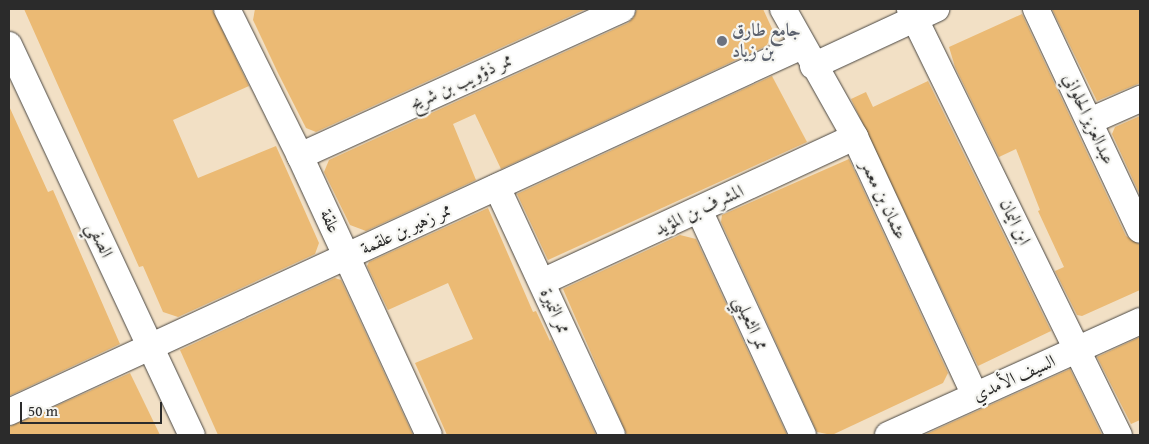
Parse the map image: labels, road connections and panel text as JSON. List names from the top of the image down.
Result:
{
  "streets": {
    "street": [
      "ممر ذؤويب بن شريح",
      "عبدالعزيز الحلواني",
      "عثمان بن معمر",
      "المشرف بن المؤيد",
      "علقة",
      "ابن اليمان",
      "ممر زهير بن علقمة",
      "الصفي",
      "ممر النميرة",
      "ممر الثعيلبي",
      "السيف الأمدي"
    ]
  },
  "crossings": [
    ["ممر ذؤويب بن شريح", "علقة"],
    ["عثمان بن معمر", "المشرف بن المؤيد"],
    ["عثمان بن معمر", "ممر زهير بن علقمة"],
    ["عثمان بن معمر", "السيف الأمدي"],
    ["المشرف بن المؤيد", "ممر النميرة"],
    ["المشرف بن المؤيد", "ممر الثعيلبي"],
    ["علقة", "ممر زهير بن علقمة"],
    ["ابن اليمان", "ممر زهير بن علقمة"],
    ["ابن اليمان", "السيف الأمدي"],
    ["ممر زهير بن علقمة", "الصفي"],
    ["ممر زهير بن علقمة", "ممر النميرة"]
  ],
  "places": ["جامع طارق بن زياد"],
  "scale_bar": "50 m"
}
